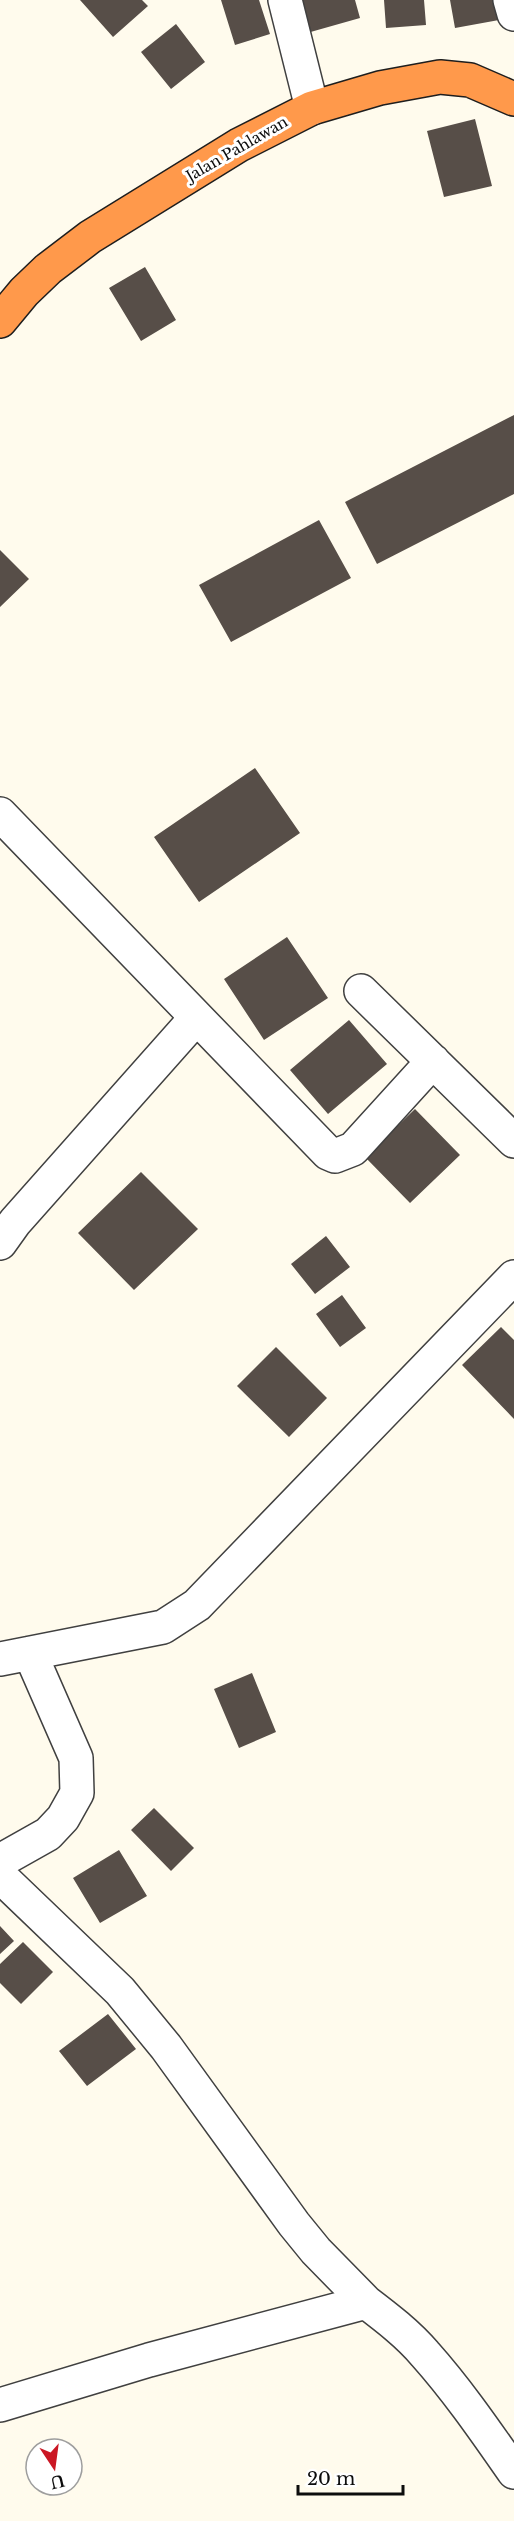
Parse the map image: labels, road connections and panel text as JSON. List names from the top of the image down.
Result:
{
  "streets": {
    "highway": ["Jalan Pahlawan"]
  },
  "scale_bar": "20 m",
  "north": "bottom"
}
